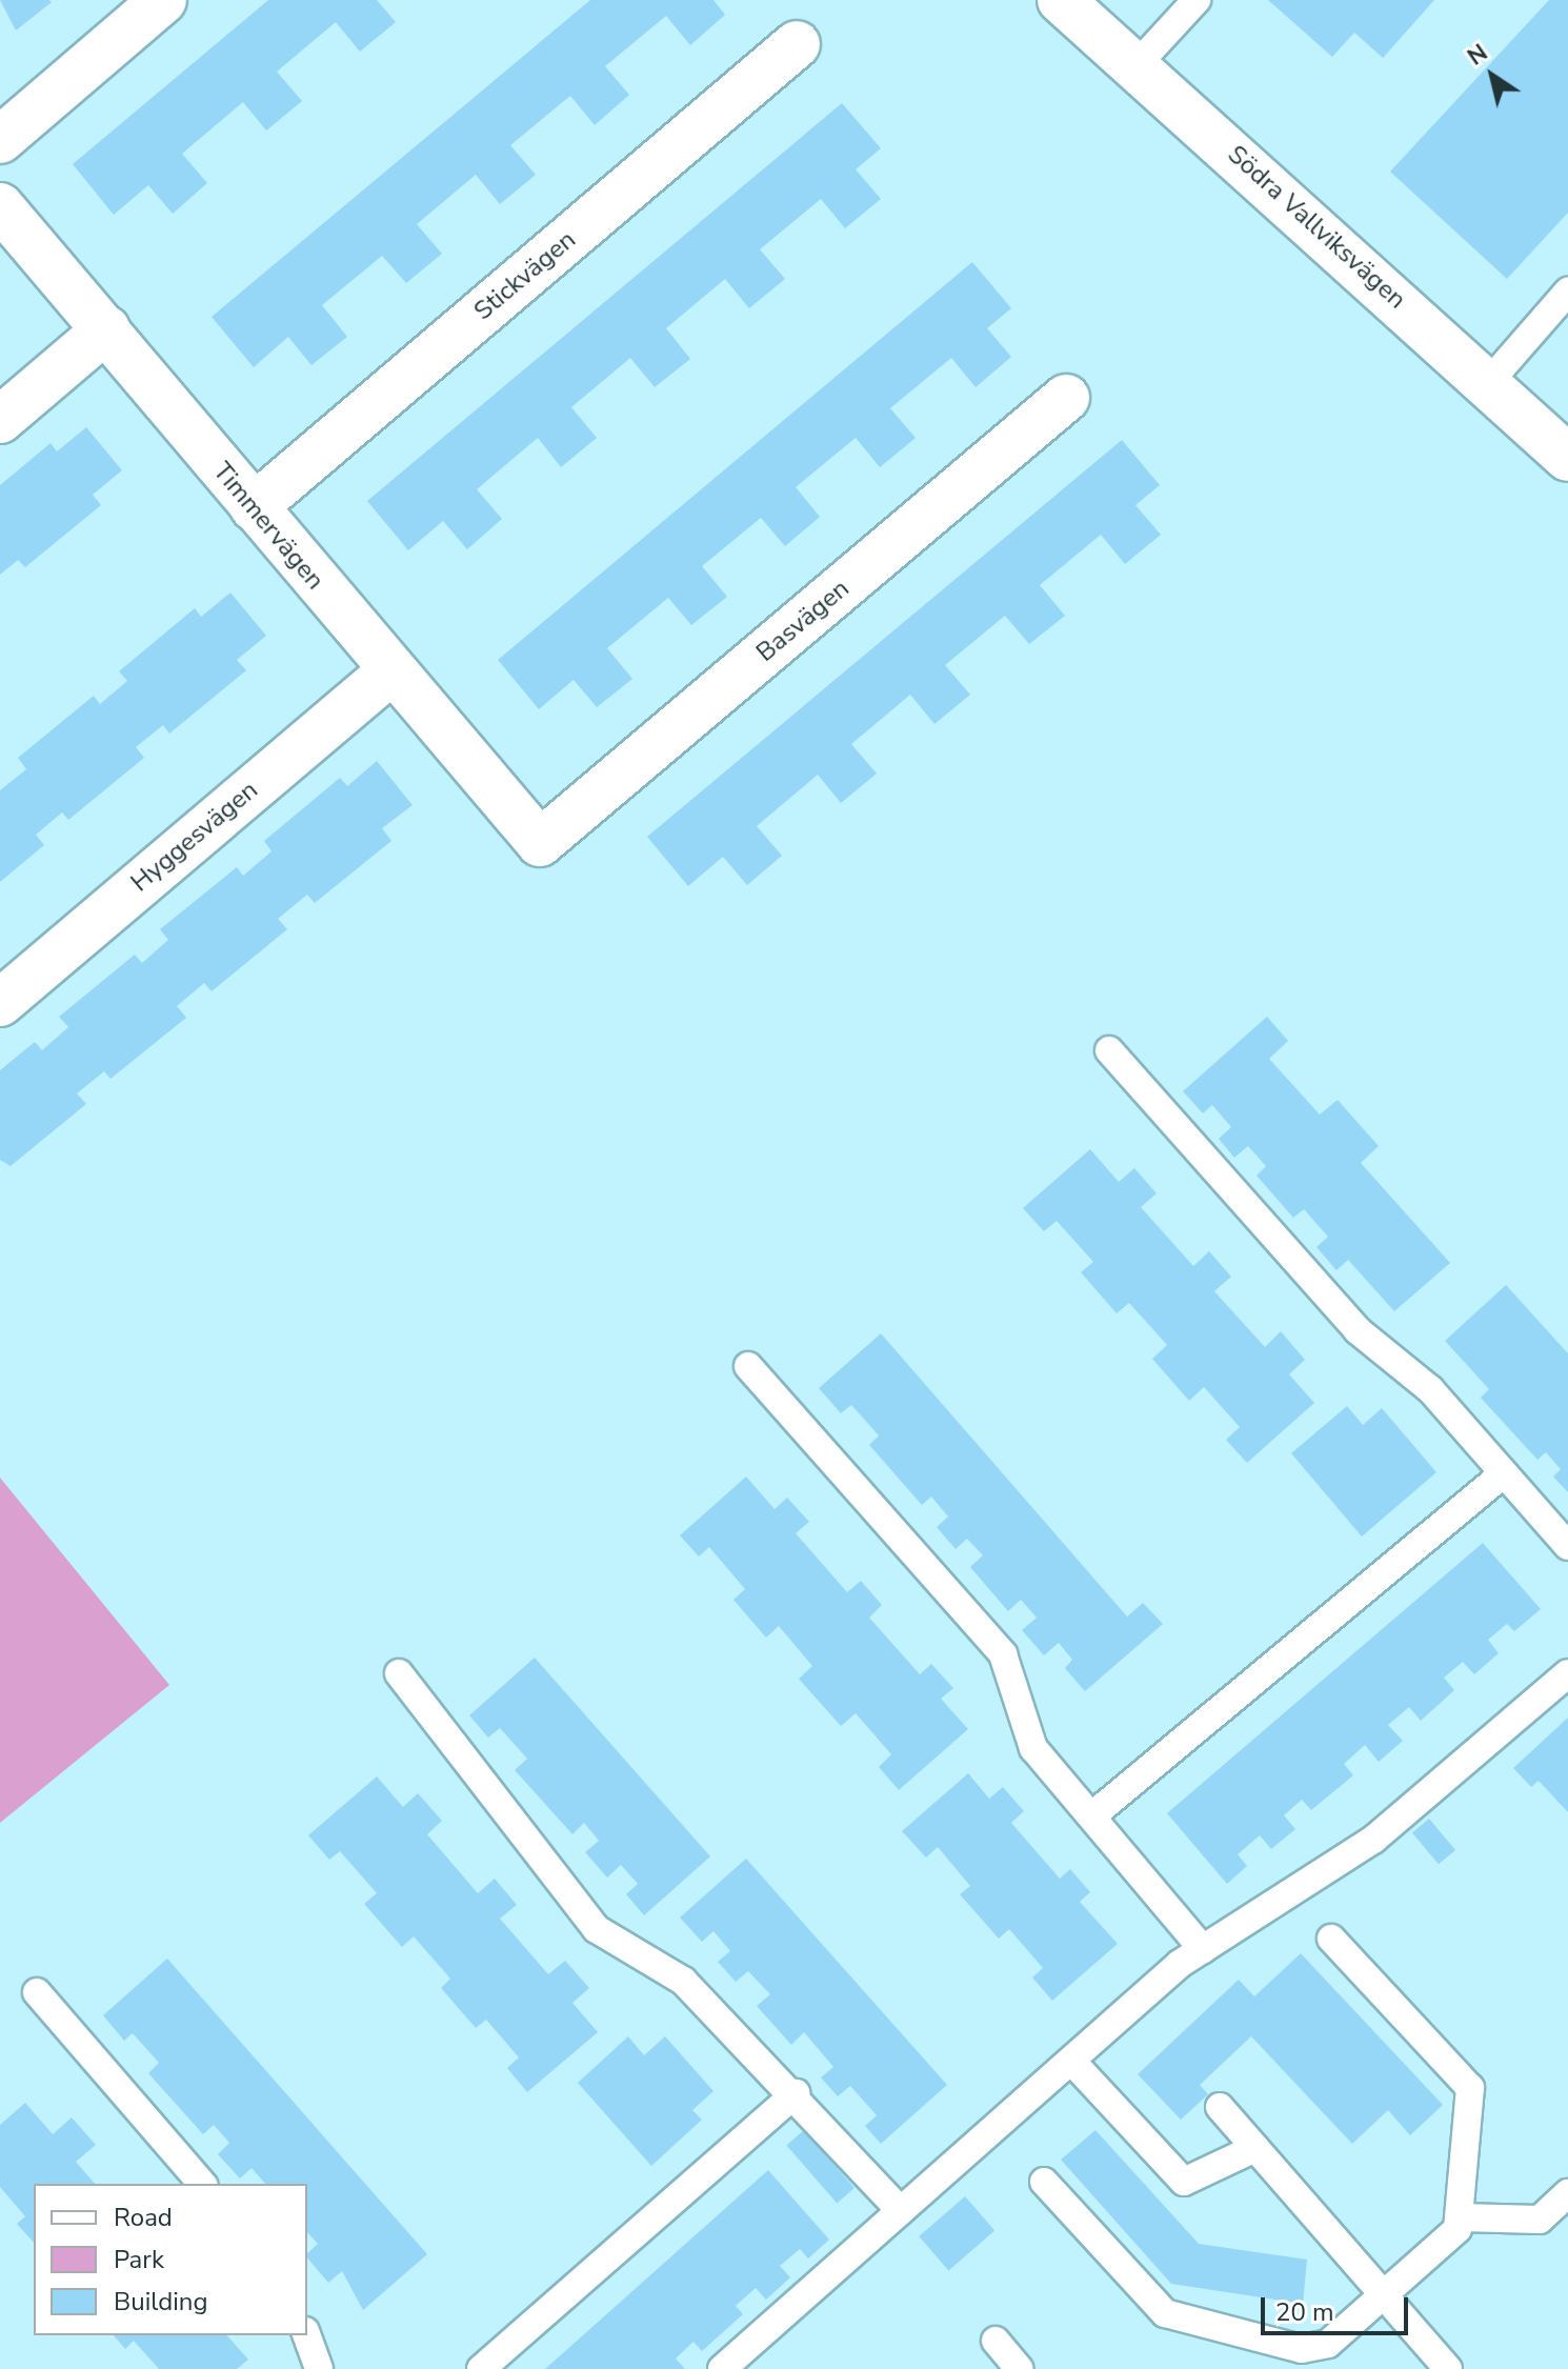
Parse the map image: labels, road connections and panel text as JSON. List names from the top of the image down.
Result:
{
  "streets": {
    "street": [
      "Södra Vallviksvägen",
      "Stickvägen",
      "Timmervägen",
      "Basvägen",
      "Hyggesvägen"
    ]
  },
  "crossings": [
    ["Stickvägen", "Timmervägen"],
    ["Timmervägen", "Basvägen"],
    ["Timmervägen", "Hyggesvägen"]
  ],
  "legend": ["Road", "Park", "Building"],
  "scale_bar": "20 m",
  "north": "top left"
}
